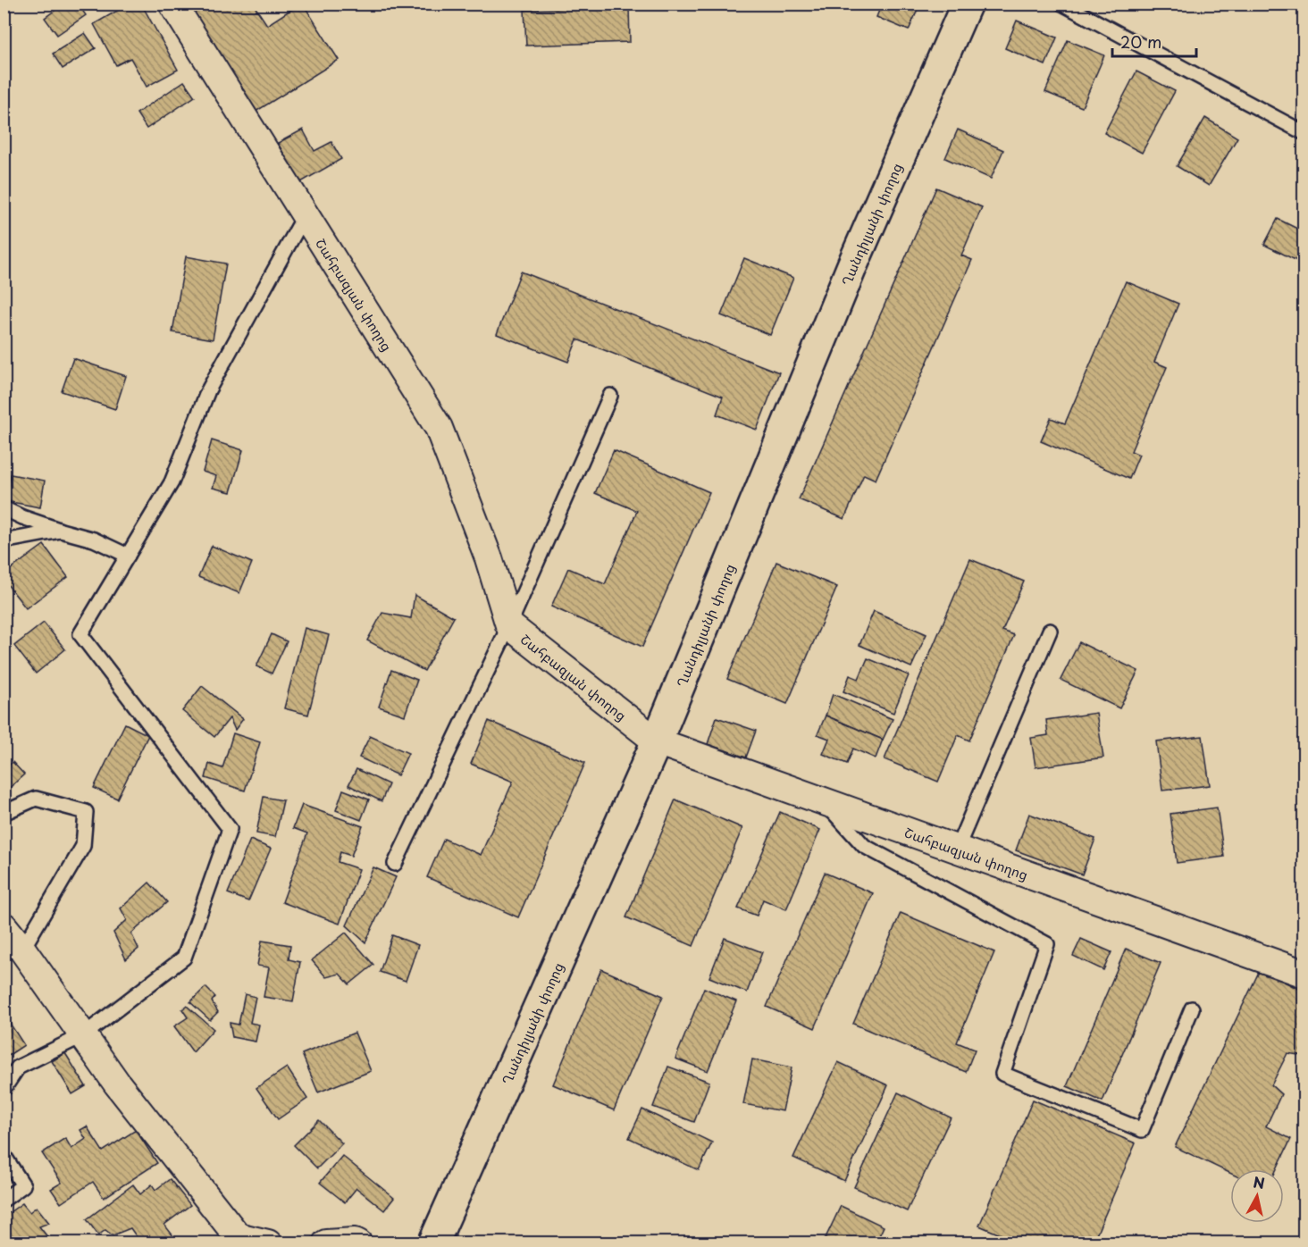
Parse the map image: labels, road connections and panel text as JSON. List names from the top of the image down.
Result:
{
  "streets": {
    "main road": ["Ղանդիլյանի փողոց"],
    "street": ["Շահբազյան փողոց"]
  },
  "crossings": [
    ["Ղանդիլյանի փողոց", "Շահբազյան փողոց"]
  ],
  "scale_bar": "20 m",
  "north": "top"
}
